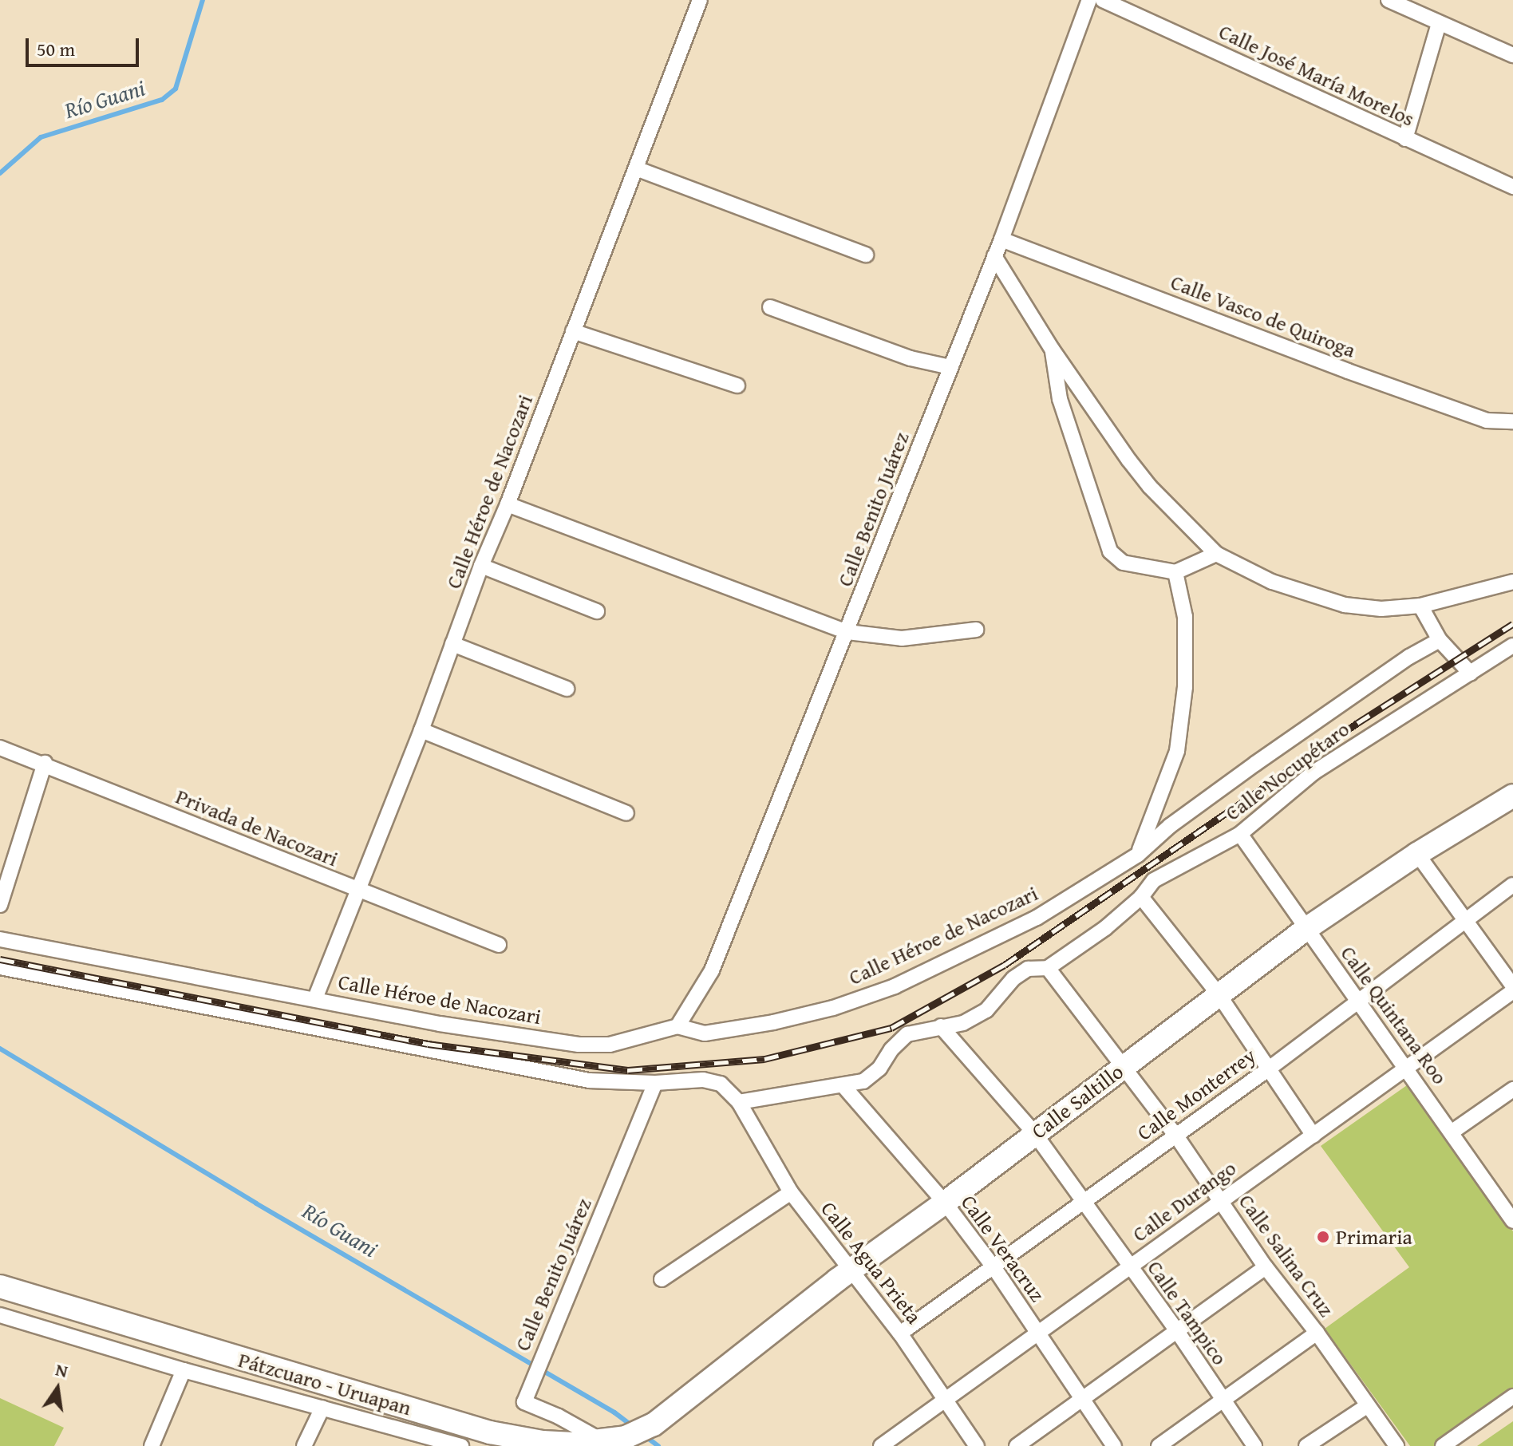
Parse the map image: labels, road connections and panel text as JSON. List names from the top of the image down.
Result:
{
  "streets": {
    "main road": ["Calle Saltillo", "Pátzcuaro - Uruapan"],
    "street": [
      "Calle José María Morelos",
      "Calle Vasco de Quiroga",
      "Calle Héroe de Nacozari",
      "Calle Benito Juárez",
      "Calle Nocupétaro",
      "Privada de Nacozari",
      "Calle Quintana Roo",
      "Calle Monterrey",
      "Calle Durango",
      "Calle Veracruz",
      "Calle Salina Cruz",
      "Calle Agua Prieta",
      "Calle Tampico"
    ]
  },
  "crossings": [
    ["Calle Vasco de Quiroga", "Calle Benito Juárez"],
    ["Calle Héroe de Nacozari", "Calle Benito Juárez"],
    ["Calle Héroe de Nacozari", "Privada de Nacozari"],
    ["Calle Benito Juárez", "Pátzcuaro - Uruapan"],
    ["Calle Nocupétaro", "Calle Quintana Roo"],
    ["Calle Nocupétaro", "Calle Veracruz"],
    ["Calle Nocupétaro", "Calle Salina Cruz"],
    ["Calle Nocupétaro", "Calle Agua Prieta"],
    ["Calle Nocupétaro", "Calle Tampico"],
    ["Calle Quintana Roo", "Calle Monterrey"],
    ["Calle Quintana Roo", "Calle Saltillo"],
    ["Calle Quintana Roo", "Calle Durango"],
    ["Calle Monterrey", "Calle Veracruz"],
    ["Calle Monterrey", "Calle Salina Cruz"],
    ["Calle Monterrey", "Calle Agua Prieta"],
    ["Calle Monterrey", "Calle Tampico"],
    ["Calle Saltillo", "Calle Veracruz"],
    ["Calle Saltillo", "Calle Salina Cruz"],
    ["Calle Saltillo", "Calle Agua Prieta"],
    ["Calle Saltillo", "Calle Tampico"],
    ["Calle Saltillo", "Pátzcuaro - Uruapan"],
    ["Calle Durango", "Calle Veracruz"],
    ["Calle Durango", "Calle Salina Cruz"],
    ["Calle Durango", "Calle Agua Prieta"],
    ["Calle Durango", "Calle Tampico"]
  ],
  "water": ["Río Guani"],
  "places": ["Primaria"],
  "scale_bar": "50 m",
  "north": "top"
}
